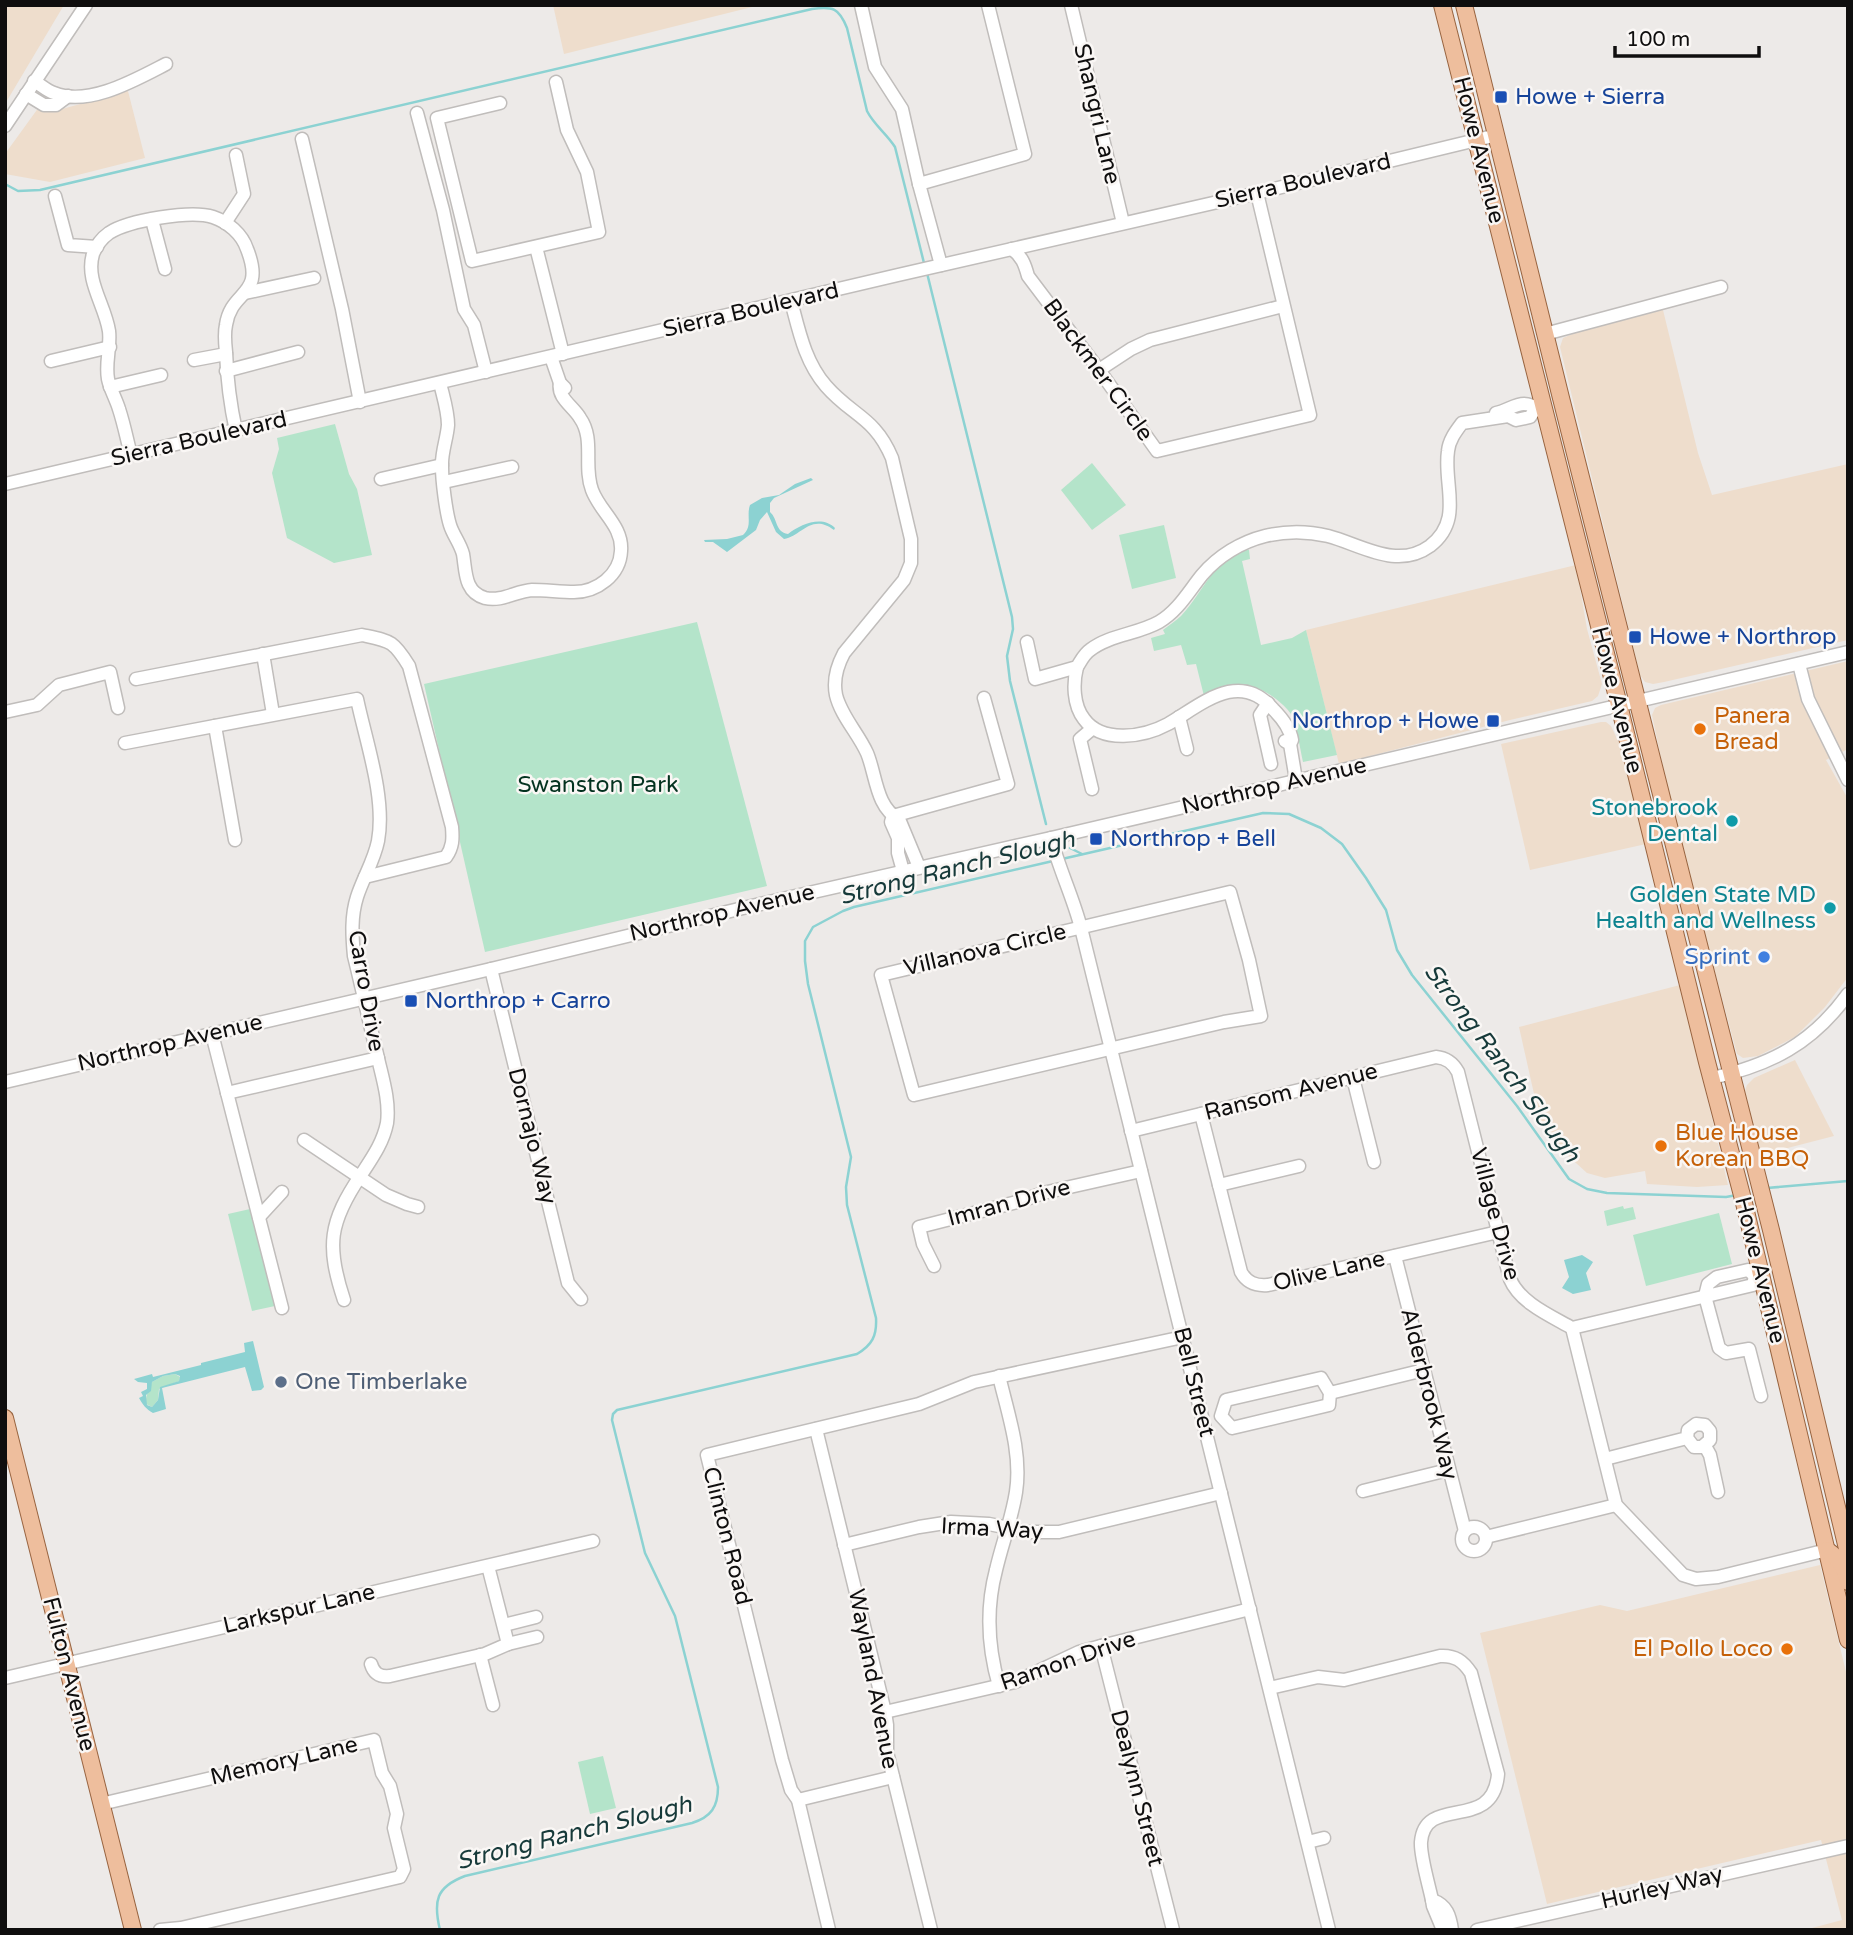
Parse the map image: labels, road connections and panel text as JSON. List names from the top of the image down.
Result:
{
  "streets": {
    "main road": ["Howe Avenue", "Fulton Avenue"],
    "street": [
      "Shangri Lane",
      "Sierra Boulevard",
      "Blackmer Circle",
      "Northrop Avenue",
      "Villanova Circle",
      "Carro Drive",
      "Ransom Avenue",
      "Dornajo Way",
      "Imran Drive",
      "Village Drive",
      "Olive Lane",
      "Bell Street",
      "Alderbrook Way",
      "Irma Way",
      "Clinton Road",
      "Larkspur Lane",
      "Ramon Drive",
      "Wayland Avenue",
      "Memory Lane",
      "Dealynn Street",
      "Hurley Way"
    ]
  },
  "crossings": [
    ["Shangri Lane", "Sierra Boulevard"],
    ["Howe Avenue", "Sierra Boulevard"],
    ["Howe Avenue", "Northrop Avenue"],
    ["Sierra Boulevard", "Blackmer Circle"],
    ["Northrop Avenue", "Carro Drive"],
    ["Northrop Avenue", "Dornajo Way"],
    ["Northrop Avenue", "Bell Street"],
    ["Villanova Circle", "Bell Street"],
    ["Ransom Avenue", "Village Drive"],
    ["Ransom Avenue", "Olive Lane"],
    ["Ransom Avenue", "Bell Street"],
    ["Imran Drive", "Bell Street"],
    ["Village Drive", "Olive Lane"],
    ["Olive Lane", "Alderbrook Way"],
    ["Bell Street", "Irma Way"],
    ["Bell Street", "Clinton Road"],
    ["Bell Street", "Ramon Drive"],
    ["Irma Way", "Wayland Avenue"],
    ["Clinton Road", "Wayland Avenue"],
    ["Larkspur Lane", "Fulton Avenue"],
    ["Ramon Drive", "Wayland Avenue"],
    ["Ramon Drive", "Dealynn Street"],
    ["Fulton Avenue", "Memory Lane"]
  ],
  "water": ["Strong Ranch Slough"],
  "parks": ["Swanston Park"],
  "places": {
    "transit": [
      "Howe + Sierra",
      "Howe + Northrop",
      "Northrop + Howe",
      "Northrop + Bell",
      "Northrop + Carro"
    ],
    "other": [
      "Panera Bread",
      "Stonebrook Dental",
      "Golden State MD Health and Wellness",
      "Sprint",
      "Blue House Korean BBQ",
      "One Timberlake",
      "El Pollo Loco"
    ]
  },
  "scale_bar": "100 m"
}
